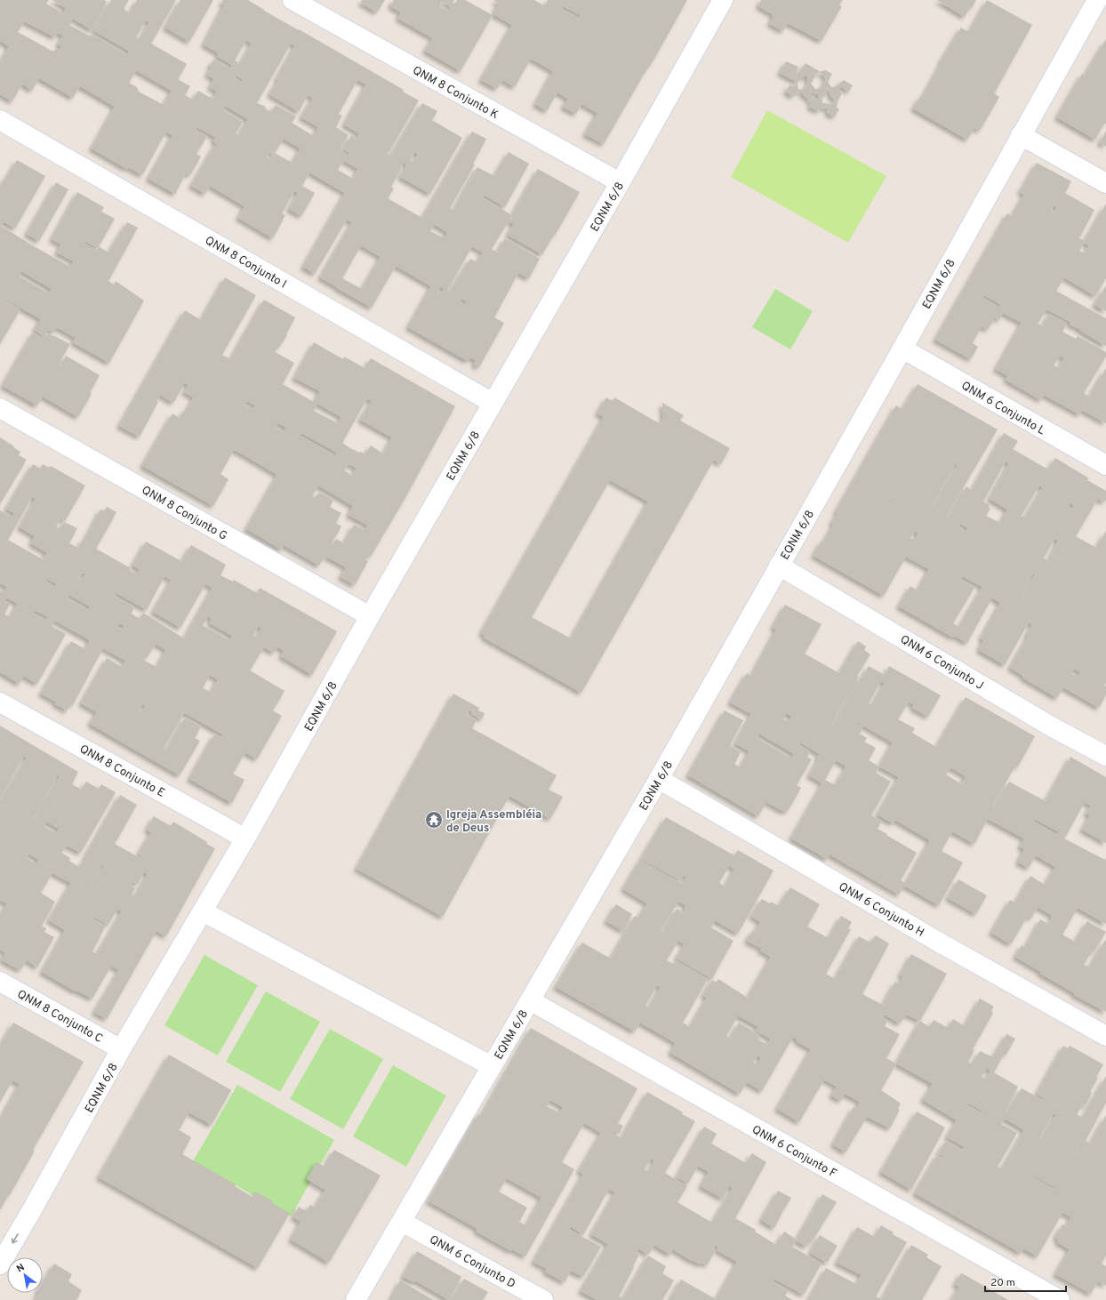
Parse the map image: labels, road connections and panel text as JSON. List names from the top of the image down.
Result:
{
  "streets": {
    "street": [
      "QNM 8 Conjunto K",
      "EQNM 6/8",
      "QNM 8 Conjunto I",
      "QNM 6 Conjunto L",
      "QNM 8 Conjunto G",
      "QNM 6 Conjunto J",
      "QNM 8 Conjunto E",
      "QNM 6 Conjunto H",
      "QNM 8 Conjunto C",
      "QNM 6 Conjunto F",
      "QNM 6 Conjunto D"
    ]
  },
  "crossings": [
    ["QNM 8 Conjunto K", "EQNM 6/8"],
    ["EQNM 6/8", "QNM 8 Conjunto I"],
    ["EQNM 6/8", "QNM 6 Conjunto L"],
    ["EQNM 6/8", "QNM 8 Conjunto G"],
    ["EQNM 6/8", "QNM 6 Conjunto J"],
    ["EQNM 6/8", "QNM 8 Conjunto E"],
    ["EQNM 6/8", "QNM 6 Conjunto H"],
    ["EQNM 6/8", "QNM 8 Conjunto C"],
    ["EQNM 6/8", "QNM 6 Conjunto F"],
    ["EQNM 6/8", "QNM 6 Conjunto D"]
  ],
  "places": {
    "temple": ["Igreja Assembléia de Deus"]
  },
  "scale_bar": "20 m",
  "north": "top left"
}
